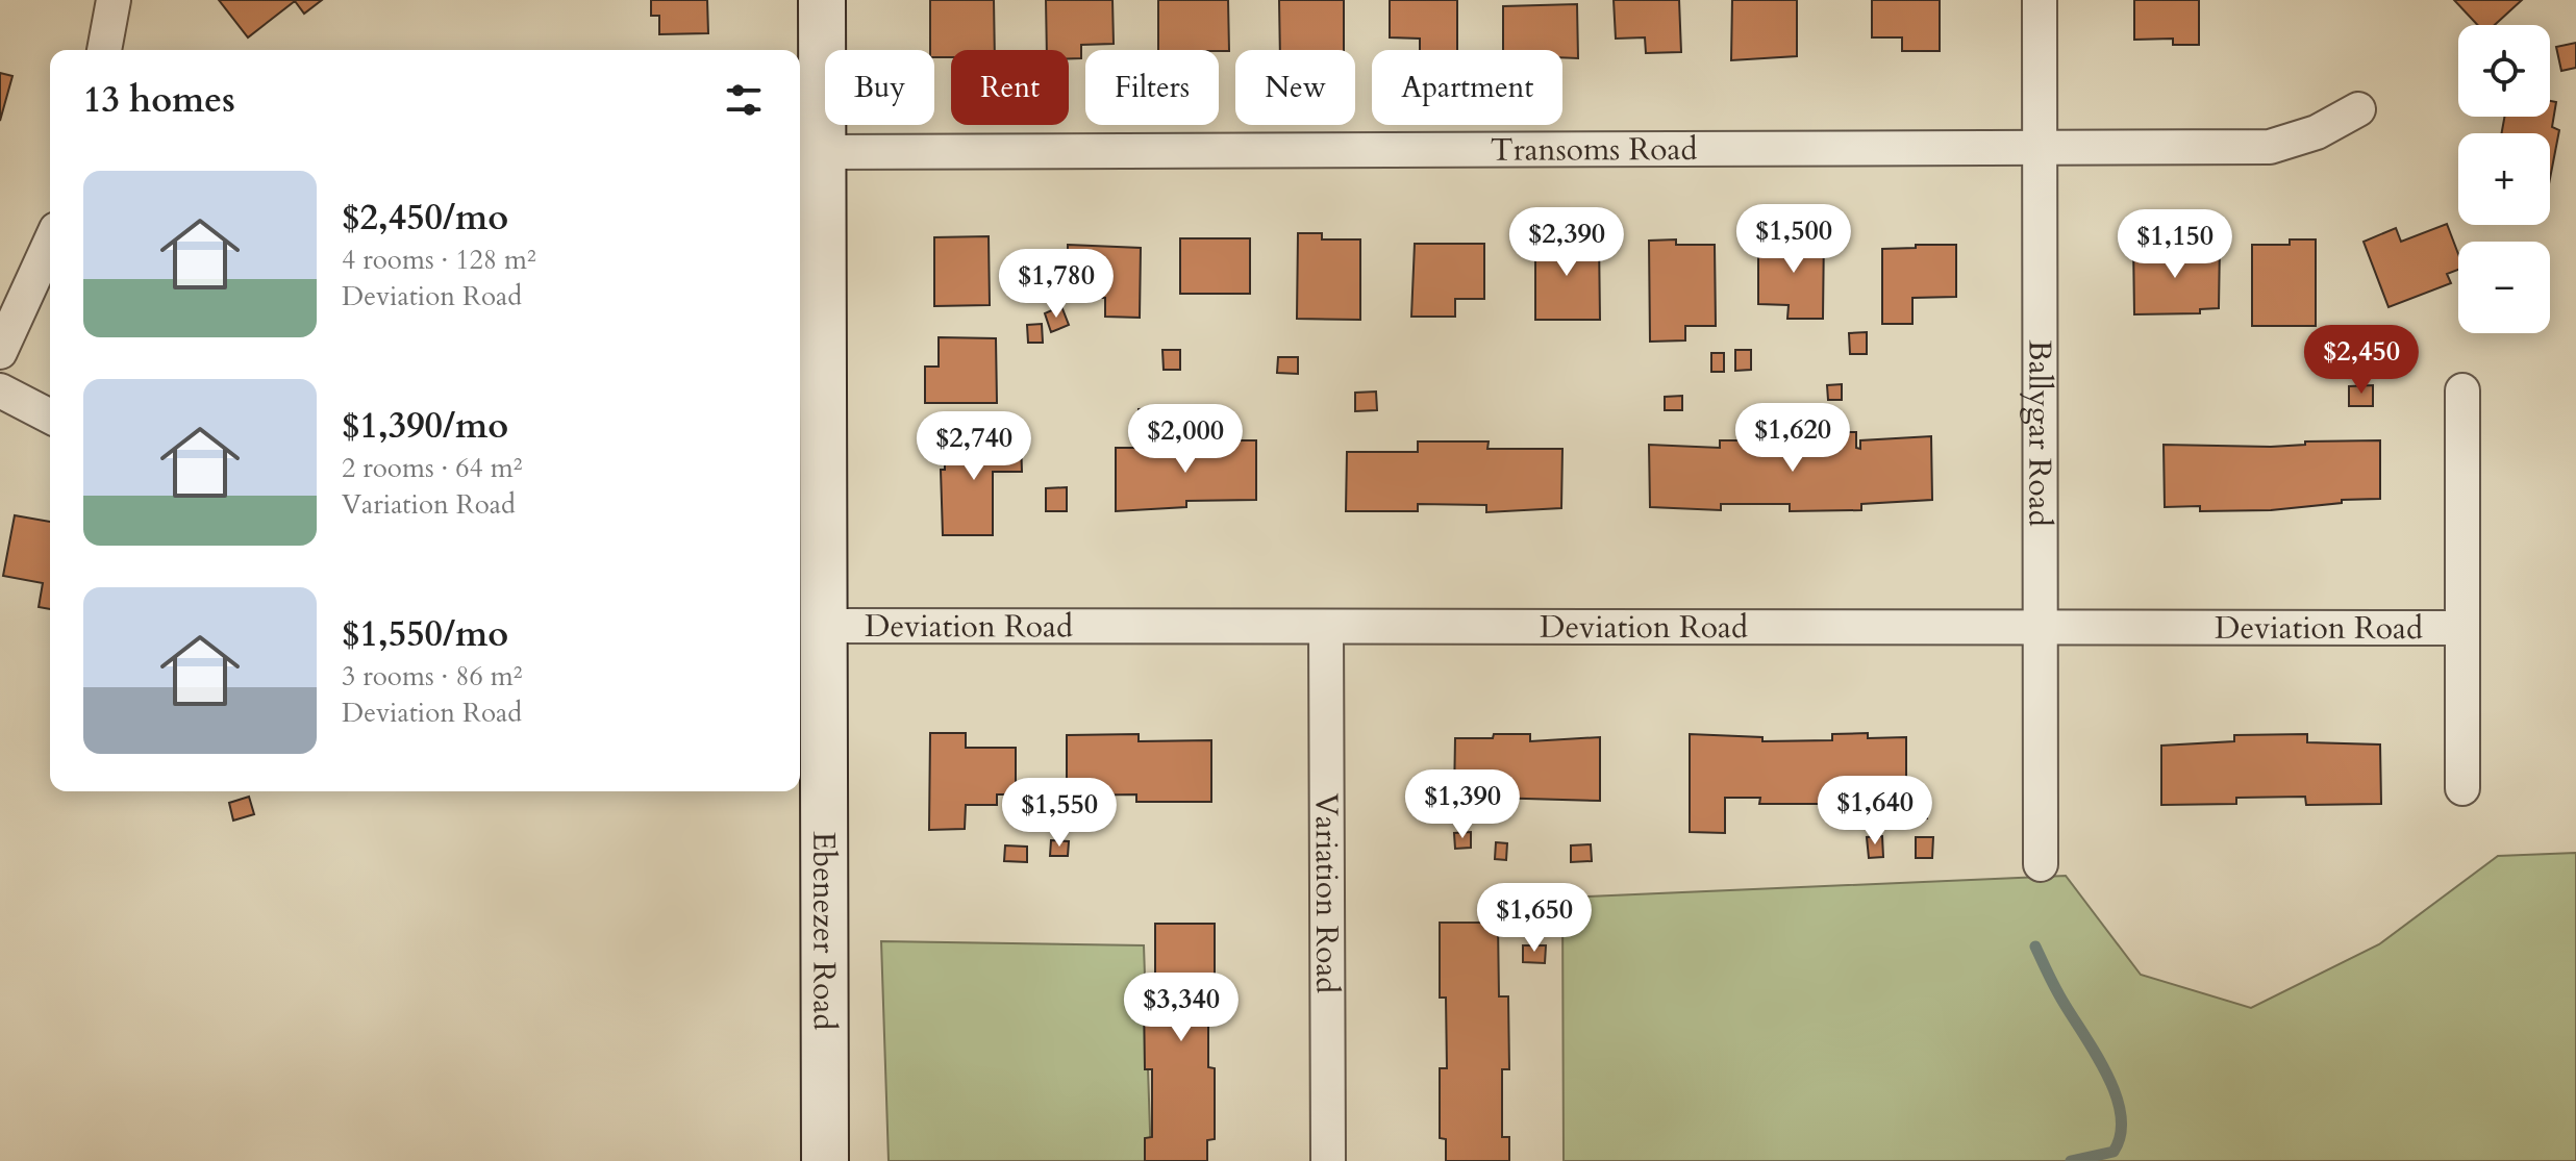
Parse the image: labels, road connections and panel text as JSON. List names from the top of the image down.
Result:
{
  "streets": {
    "street": [
      "Transoms Road",
      "Ballygar Road",
      "Deviation Road",
      "Variation Road",
      "Ebenezer Road"
    ]
  },
  "crossings": [
    ["Transoms Road", "Ballygar Road"],
    ["Transoms Road", "Ebenezer Road"],
    ["Ballygar Road", "Deviation Road"],
    ["Deviation Road", "Variation Road"],
    ["Deviation Road", "Ebenezer Road"]
  ],
  "page": {
    "map_buttons": ["+", "−"],
    "chip": [
      "Buy",
      "Rent",
      "Filters",
      "New",
      "Apartment"
    ],
    "heading": "13 homes",
    "list": [
      {
        "name": "$2,450/mo",
        "note": "4 rooms · 128 m² · Deviation Road"
      },
      {
        "name": "$1,390/mo",
        "note": "2 rooms · 64 m² · Variation Road"
      },
      {
        "name": "$1,550/mo",
        "note": "3 rooms · 86 m² · Deviation Road"
      }
    ],
    "price": [
      "$1,500",
      "$2,390",
      "$1,150",
      "$1,780",
      "$2,450",
      "$1,620",
      "$2,000",
      "$2,740",
      "$1,390",
      "$1,640",
      "$1,550",
      "$1,650",
      "$3,340"
    ]
  }
}
